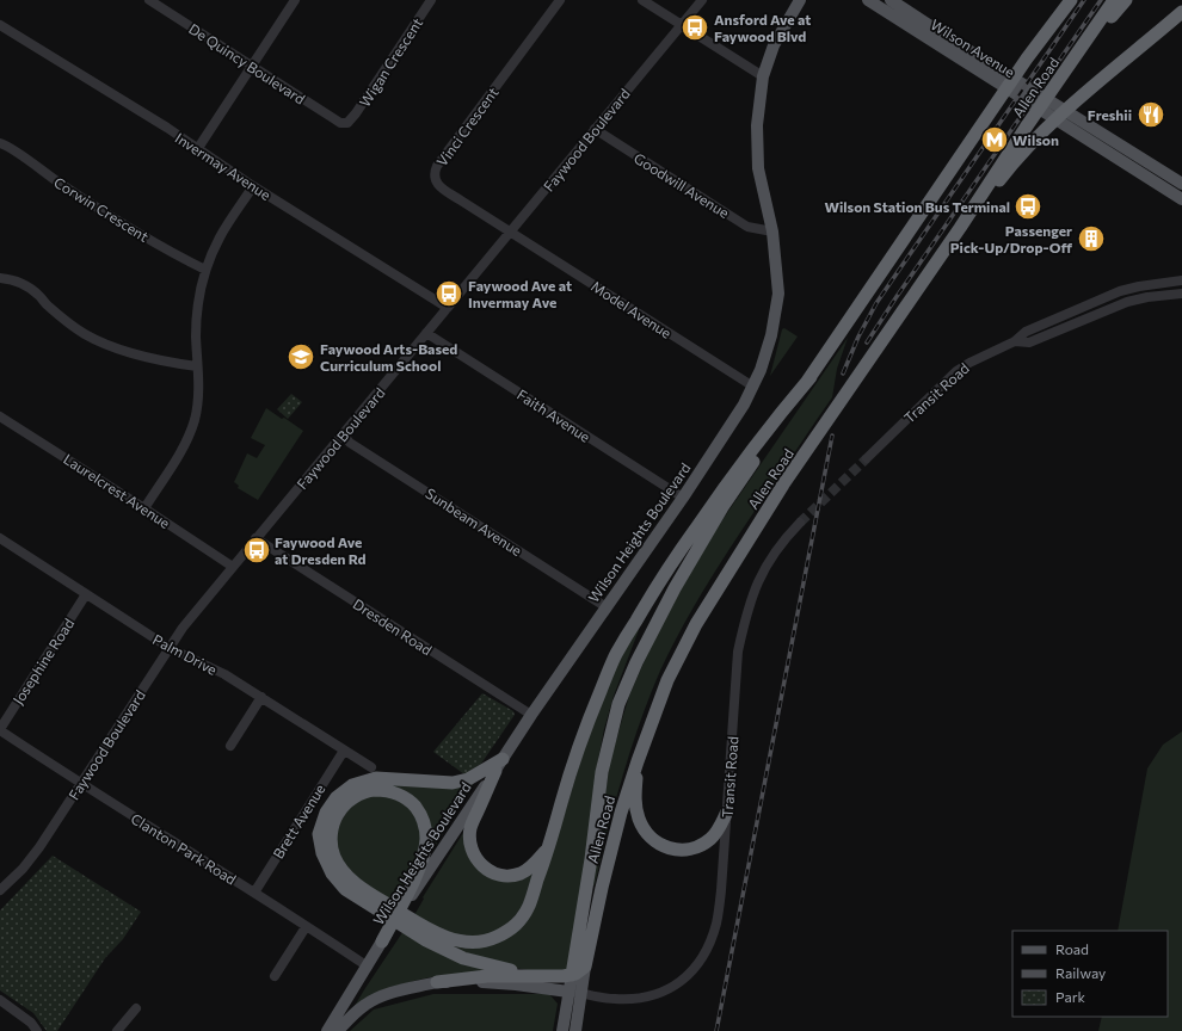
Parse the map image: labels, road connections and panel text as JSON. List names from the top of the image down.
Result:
{
  "streets": {
    "highway": ["Allen Road"],
    "main road": ["Wilson Avenue", "Wilson Heights Boulevard"],
    "street": [
      "Wigan Crescent",
      "De Quincy Boulevard",
      "Vinci Crescent",
      "Faywood Boulevard",
      "Invermay Avenue",
      "Goodwill Avenue",
      "Corwin Crescent",
      "Model Avenue",
      "Transit Road",
      "Faith Avenue",
      "Laurelcrest Avenue",
      "Sunbeam Avenue",
      "Dresden Road",
      "Palm Drive",
      "Josephine Road",
      "Brett Avenue",
      "Clanton Park Road"
    ]
  },
  "crossings": [
    ["Wigan Crescent", "De Quincy Boulevard"],
    ["Allen Road", "Transit Road"],
    ["Vinci Crescent", "Faywood Boulevard"],
    ["Vinci Crescent", "Model Avenue"],
    ["Faywood Boulevard", "Invermay Avenue"],
    ["Faywood Boulevard", "Goodwill Avenue"],
    ["Faywood Boulevard", "Model Avenue"],
    ["Faywood Boulevard", "Faith Avenue"],
    ["Faywood Boulevard", "Laurelcrest Avenue"],
    ["Faywood Boulevard", "Sunbeam Avenue"],
    ["Faywood Boulevard", "Dresden Road"],
    ["Faywood Boulevard", "Palm Drive"],
    ["Faywood Boulevard", "Clanton Park Road"],
    ["Goodwill Avenue", "Wilson Heights Boulevard"],
    ["Model Avenue", "Wilson Heights Boulevard"],
    ["Faith Avenue", "Wilson Heights Boulevard"],
    ["Sunbeam Avenue", "Wilson Heights Boulevard"],
    ["Wilson Heights Boulevard", "Dresden Road"],
    ["Wilson Heights Boulevard", "Clanton Park Road"],
    ["Palm Drive", "Josephine Road"],
    ["Palm Drive", "Brett Avenue"],
    ["Josephine Road", "Clanton Park Road"],
    ["Brett Avenue", "Clanton Park Road"]
  ],
  "places": {
    "bus stop": [
      "Ansford Ave at Faywood Blvd",
      "Wilson Station Bus Terminal",
      "Faywood Ave at Invermay Ave",
      "Faywood Ave at Dresden Rd"
    ],
    "restaurant": ["Freshii"],
    "metro station": ["Wilson"],
    "building": ["Passenger Pick-Up/Drop-Off"],
    "school or university": ["Faywood Arts-Based Curriculum School"]
  },
  "legend": ["Road", "Railway", "Park"]
}
